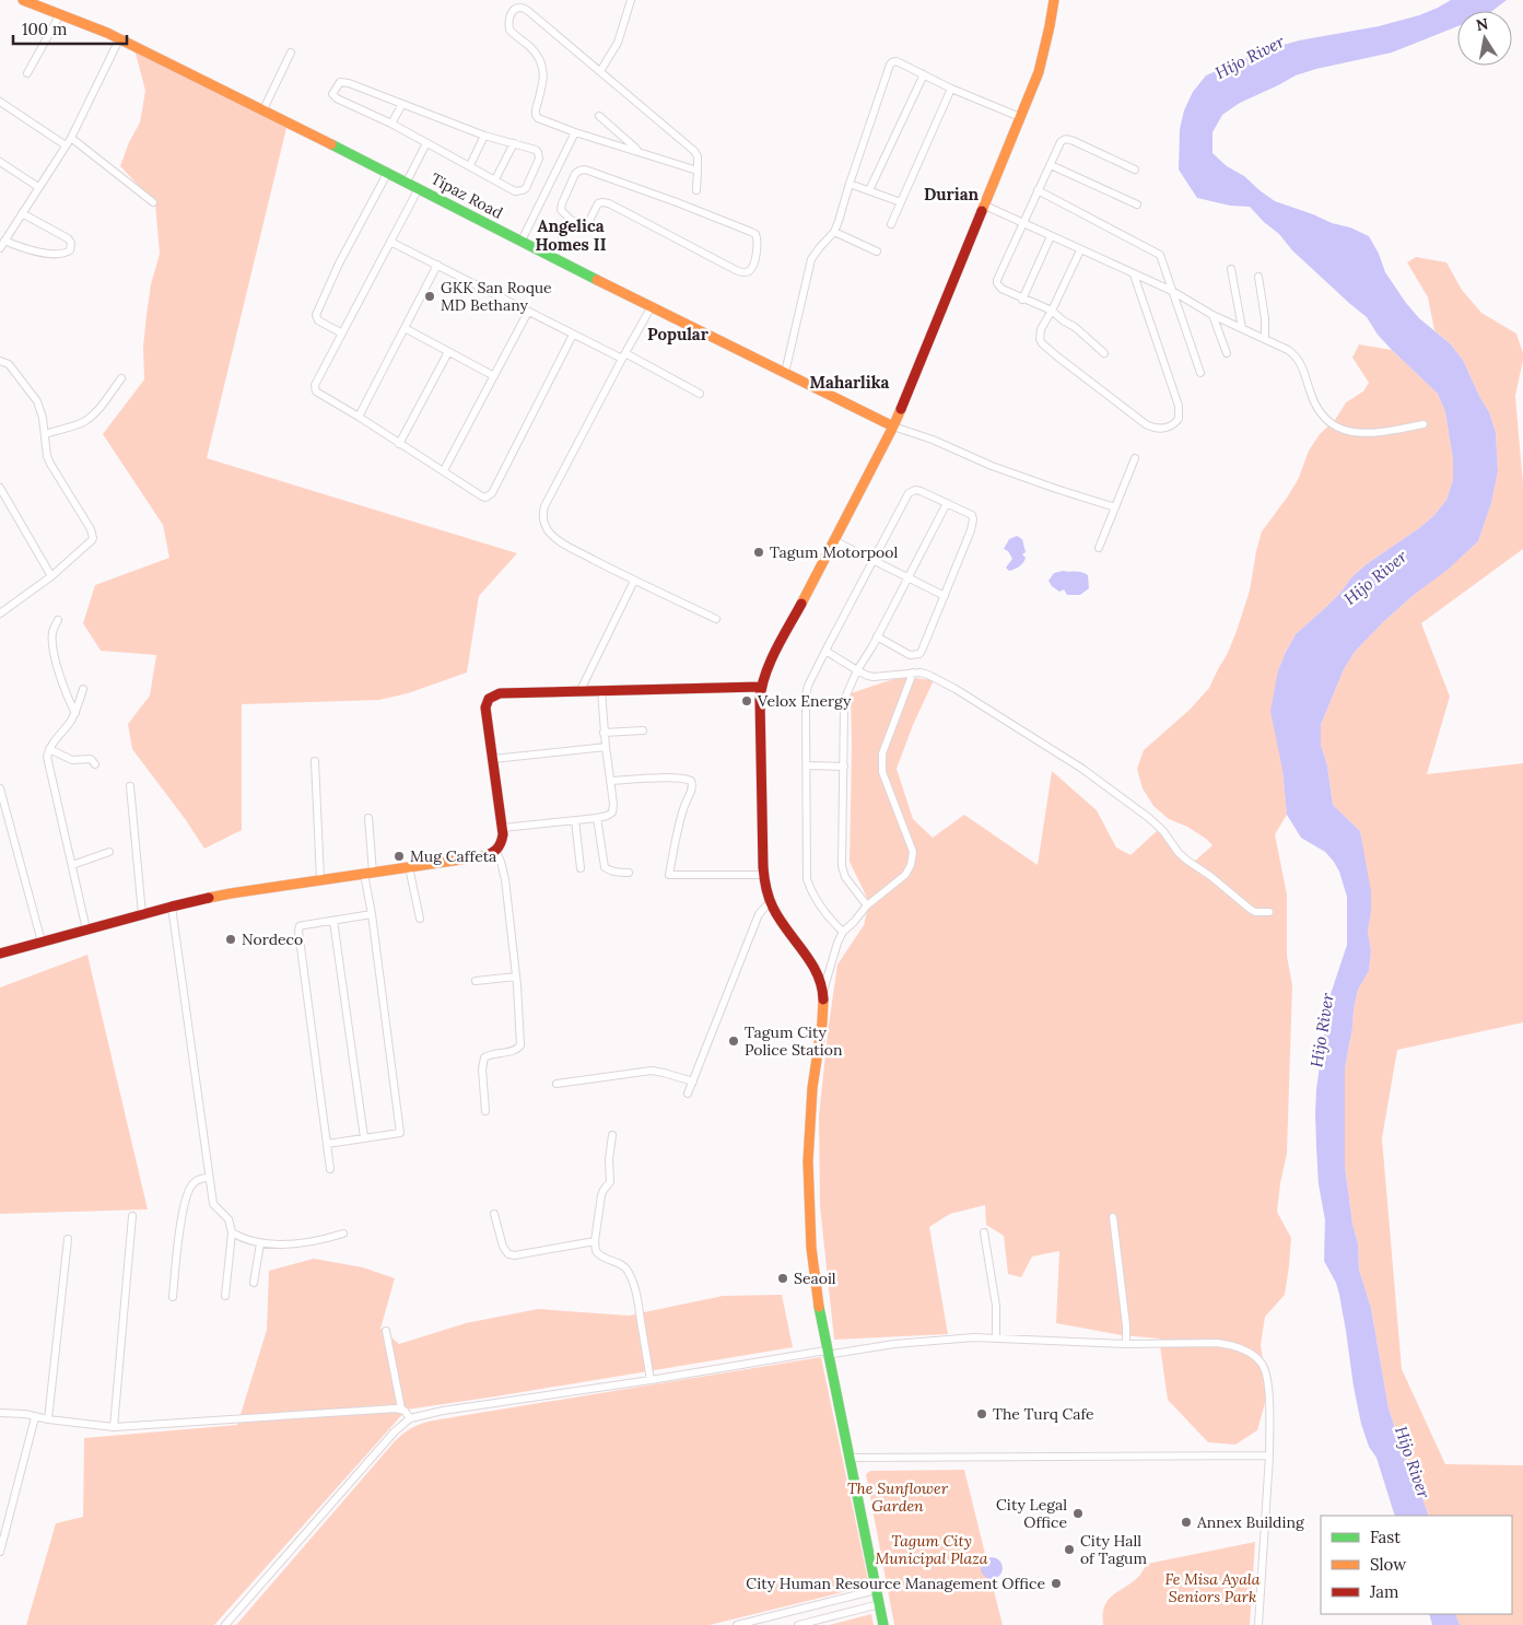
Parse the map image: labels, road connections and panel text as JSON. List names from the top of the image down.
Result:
{
  "streets": {
    "street": ["Tipaz Road"]
  },
  "districts": [
    "Durian",
    "Angelica Homes II",
    "Popular",
    "Maharlika"
  ],
  "water": ["Hijo River"],
  "parks": ["The Sunflower Garden", "Tagum City Municipal Plaza", "Fe Misa Ayala Seniors Park"],
  "places": [
    "GKK San Roque MD Bethany",
    "Tagum Motorpool",
    "Velox Energy",
    "Mug Caffeta",
    "Nordeco",
    "Tagum City Police Station",
    "Seaoil",
    "The Turq Cafe",
    "City Legal Office",
    "Annex Building",
    "City Hall of Tagum",
    "City Human Resource Management Office"
  ],
  "legend": ["Fast", "Slow", "Jam"],
  "scale_bar": "100 m",
  "north": "top"
}
